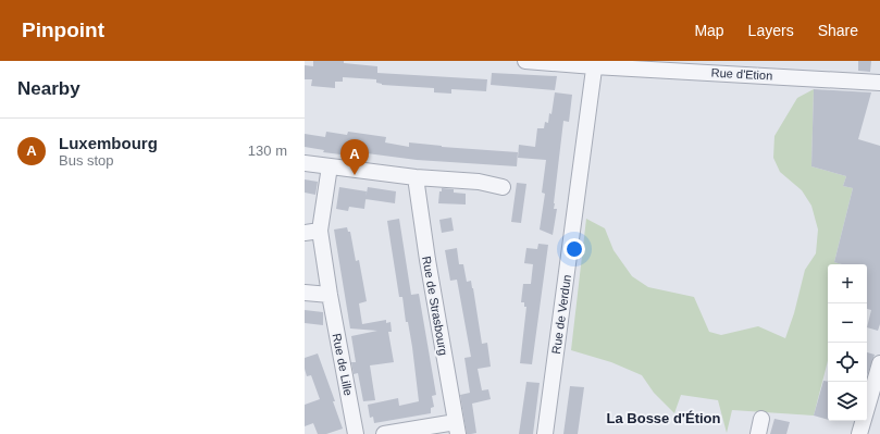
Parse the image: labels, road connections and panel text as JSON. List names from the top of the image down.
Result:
{
  "streets": {
    "street": [
      "Rue d'Etion",
      "Rue de Strasbourg",
      "Rue de Verdun",
      "Rue de Lille"
    ]
  },
  "crossings": [
    ["Rue d'Etion", "Rue de Verdun"]
  ],
  "districts": ["La Bosse d'Étion"],
  "page": {
    "header": "Pinpoint",
    "nav": ["Map", "Layers", "Share"],
    "heading": "Nearby",
    "list": [
      {
        "mark": "A",
        "name": "Luxembourg",
        "note": "Bus stop",
        "value": "130 m"
      }
    ],
    "pins": "A",
    "map_buttons": ["+", "−"]
  }
}
